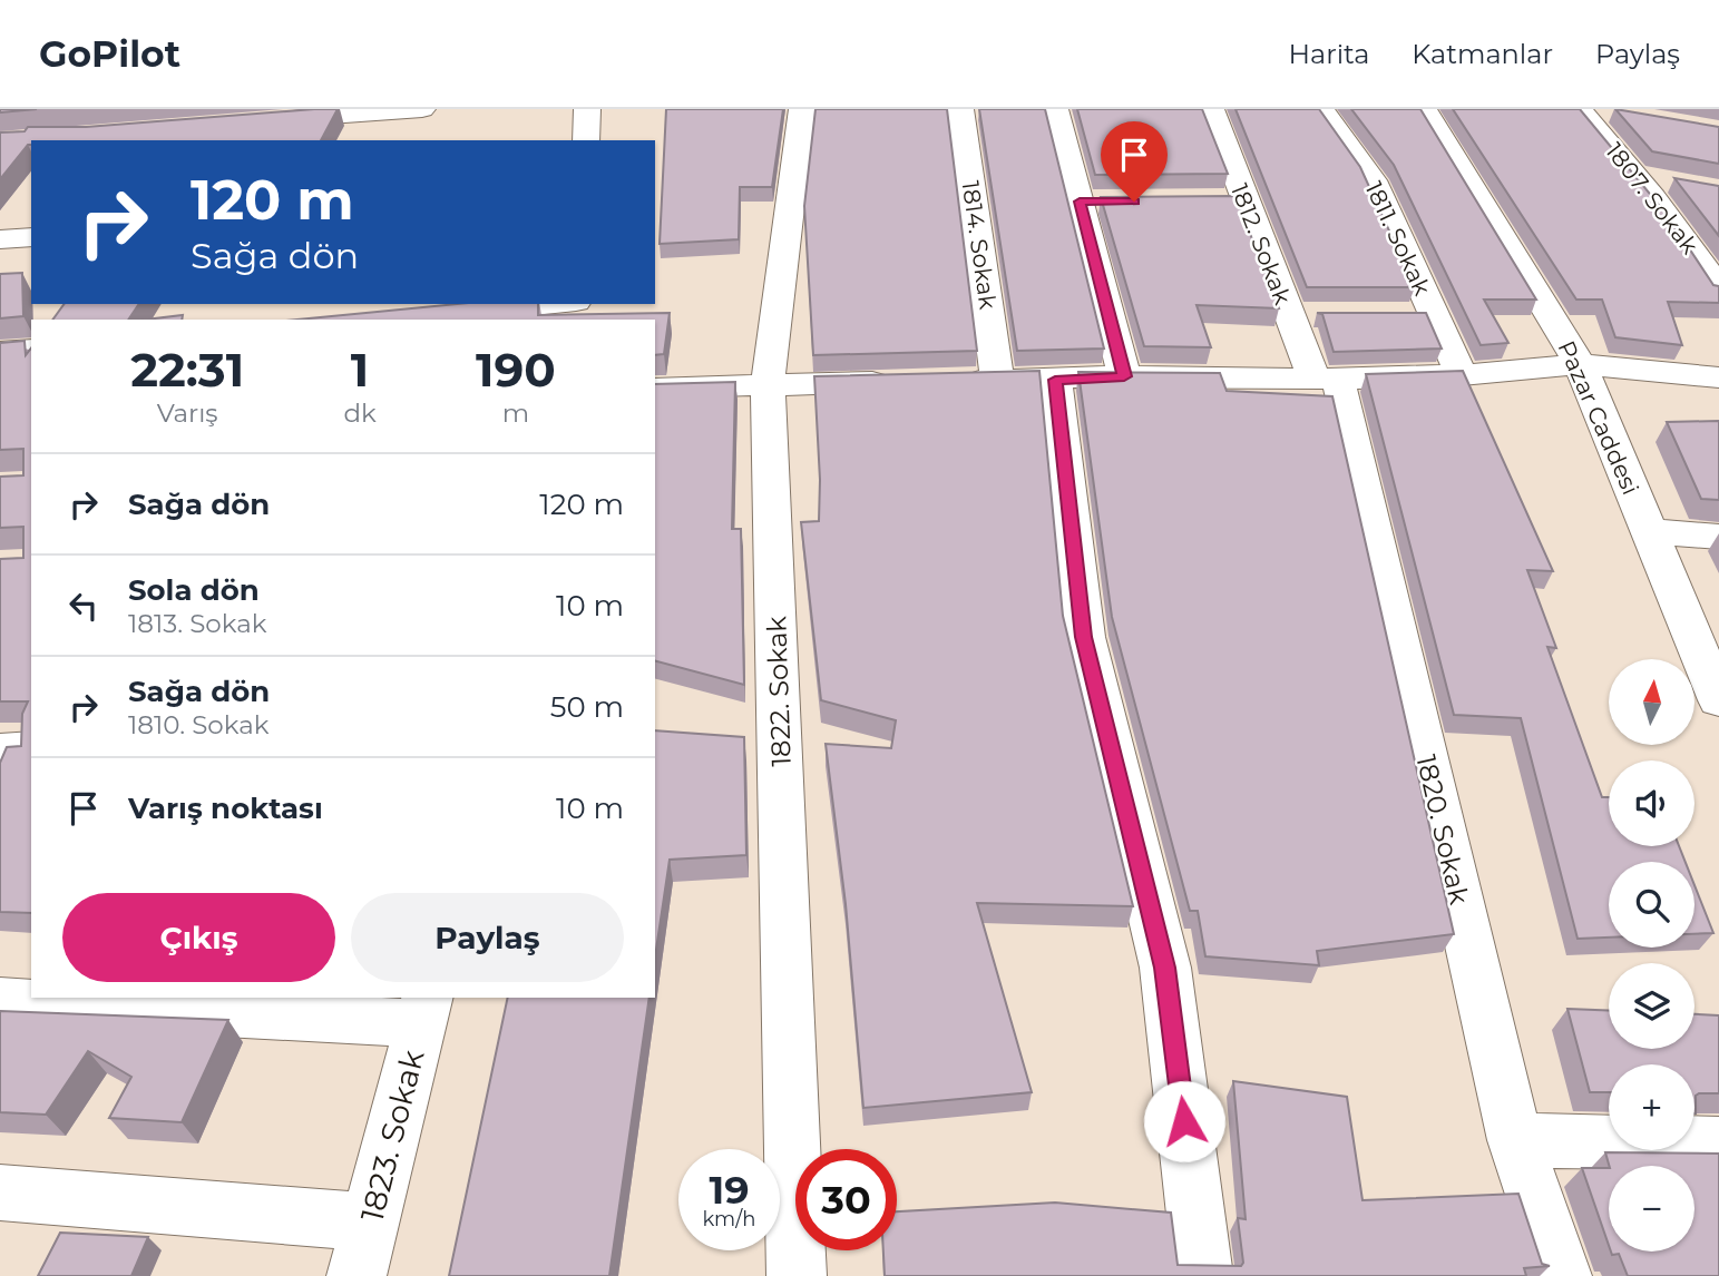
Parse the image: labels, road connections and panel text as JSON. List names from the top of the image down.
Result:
{
  "streets": {
    "street": [
      "1807. Sokak",
      "1811. Sokak",
      "1812. Sokak",
      "1814. Sokak",
      "Pazar Caddesi",
      "1822. Sokak",
      "1820. Sokak",
      "1823. Sokak"
    ]
  },
  "crossings": [
    ["1812. Sokak", "1820. Sokak"]
  ],
  "north": "top",
  "page": {
    "header": "GoPilot",
    "nav": ["Harita", "Katmanlar", "Paylaş"],
    "turn": ["120 m", "Sağa dön"],
    "eta": [
      "22:31",
      "Varış",
      "1",
      "dk",
      "190",
      "m"
    ],
    "list": [
      {
        "name": "Sağa dön",
        "value": "120 m"
      },
      {
        "name": "Sola dön",
        "note": "1813. Sokak",
        "value": "10 m"
      },
      {
        "name": "Sağa dön",
        "note": "1810. Sokak",
        "value": "50 m"
      },
      {
        "name": "Varış noktası",
        "value": "10 m"
      }
    ],
    "map_buttons": ["+", "−"],
    "buttons": ["Çıkış", "Paylaş"],
    "speed": "19 km/h",
    "limit": "30"
  }
}
